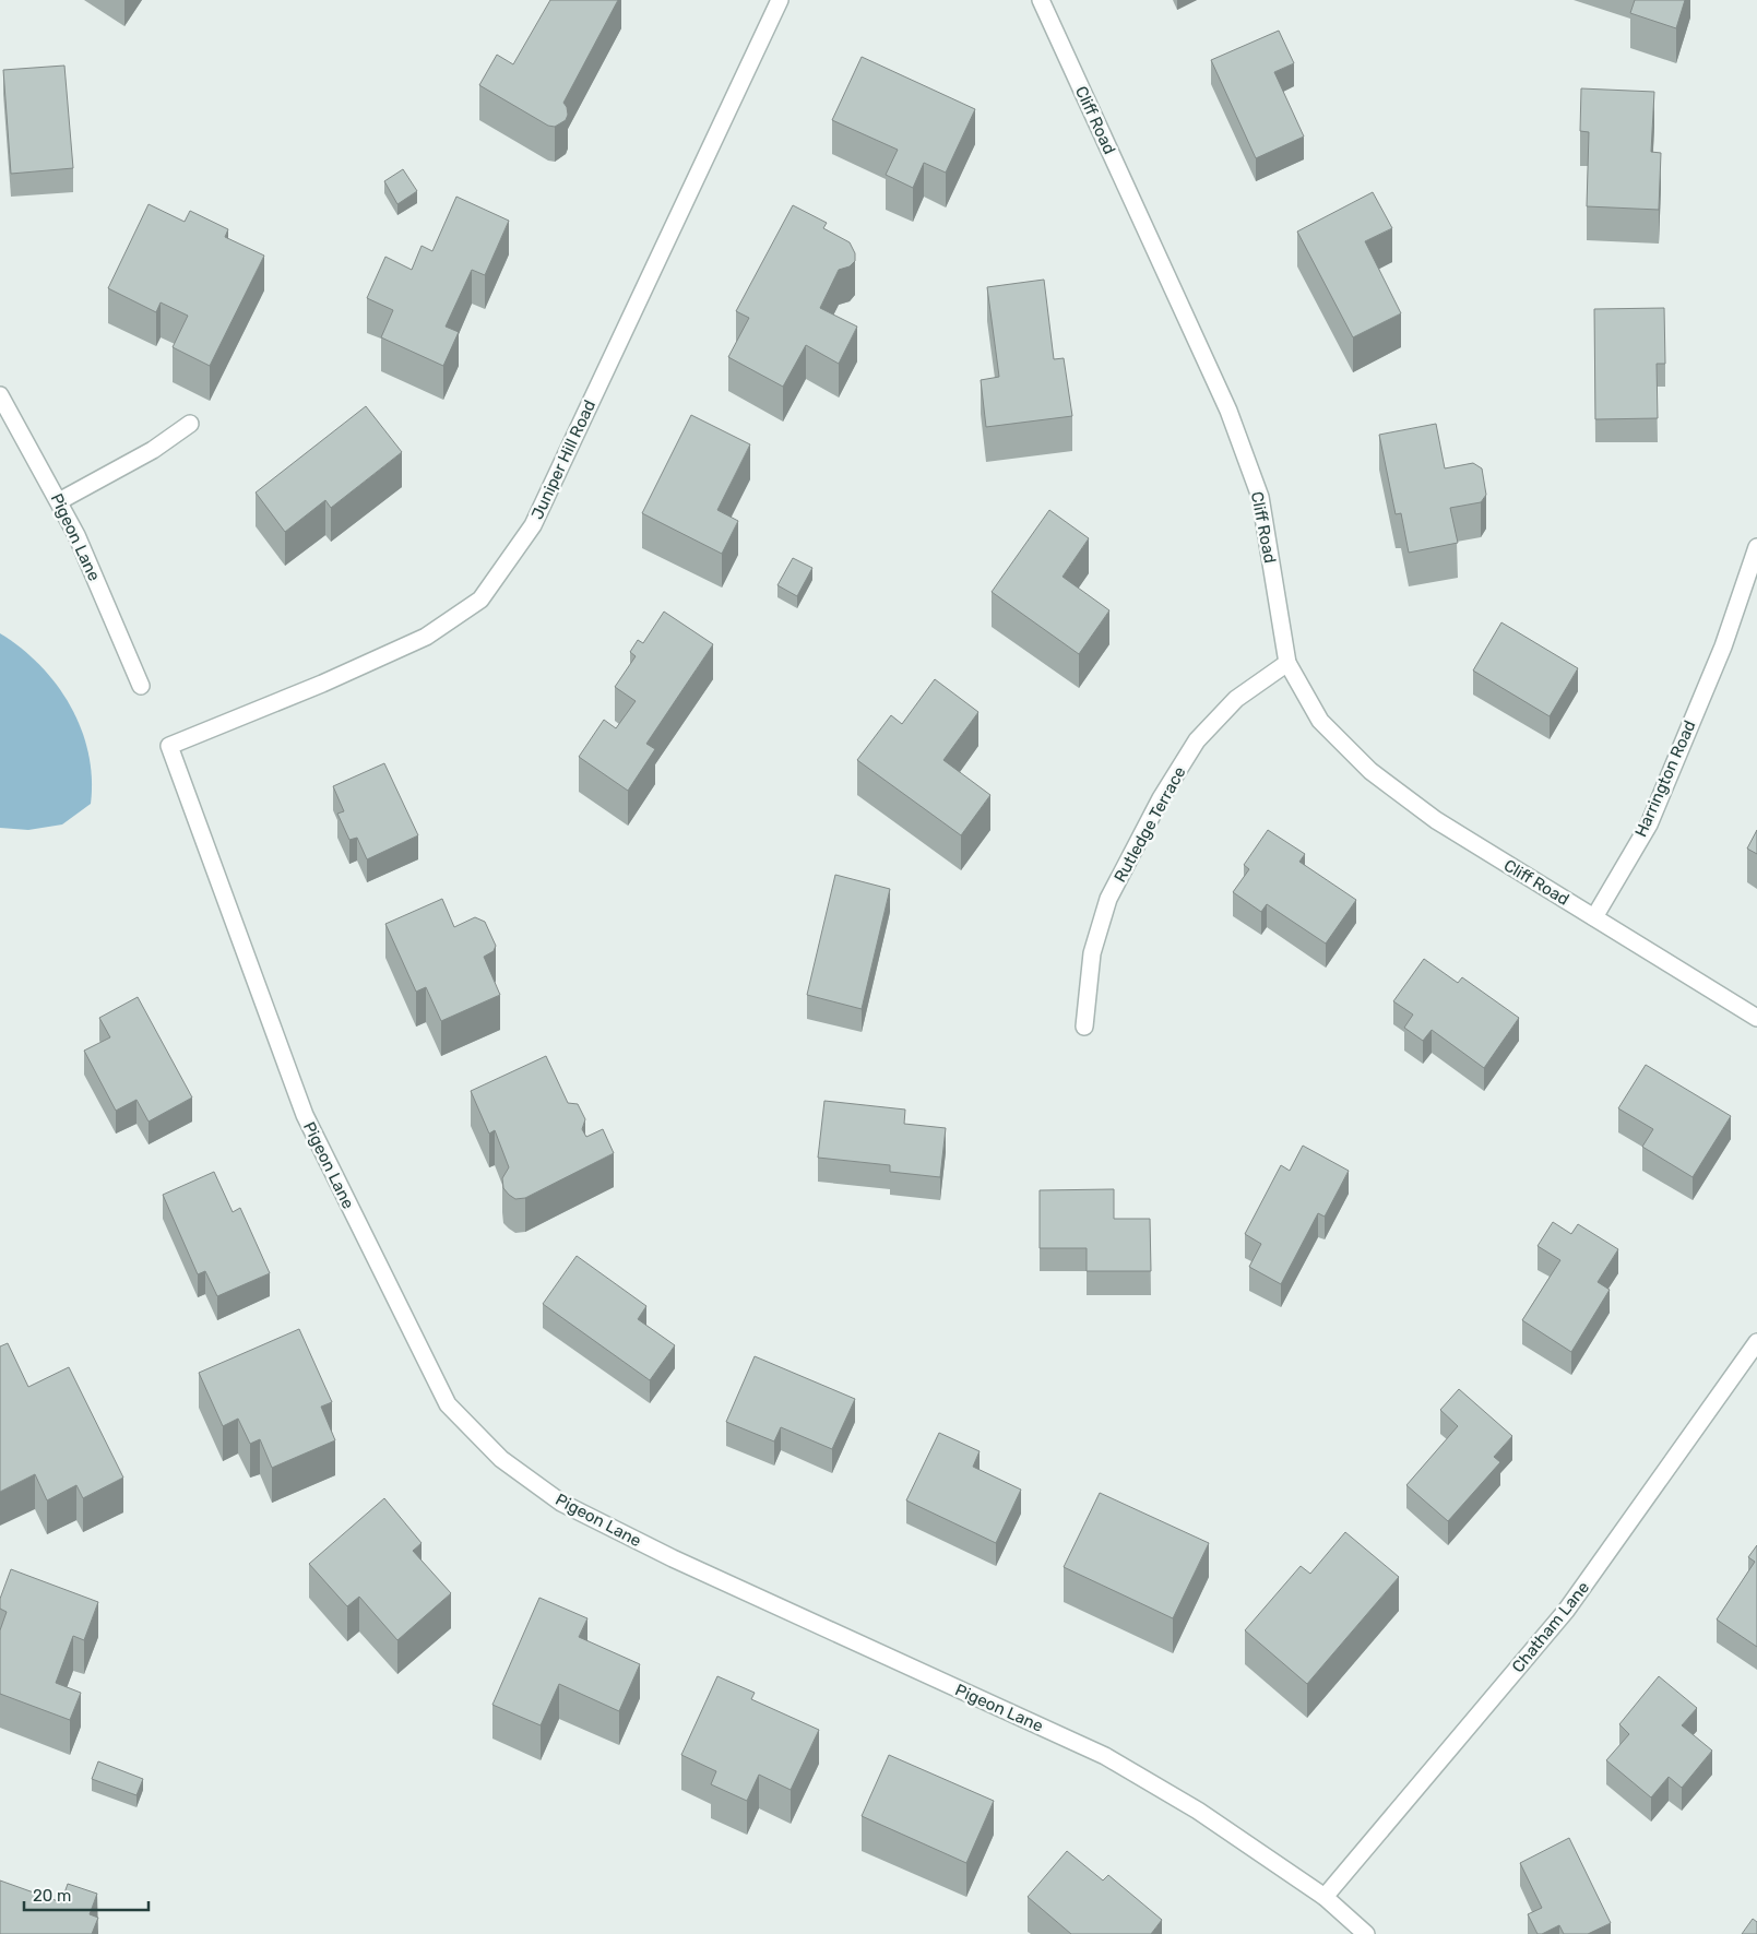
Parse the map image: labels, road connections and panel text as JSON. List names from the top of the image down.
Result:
{
  "streets": {
    "street": [
      "Cliff Road",
      "Juniper Hill Road",
      "Pigeon Lane",
      "Harrington Road",
      "Rutledge Terrace",
      "Chatham Lane"
    ]
  },
  "crossings": [
    ["Cliff Road", "Harrington Road"],
    ["Cliff Road", "Rutledge Terrace"],
    ["Juniper Hill Road", "Pigeon Lane"],
    ["Pigeon Lane", "Chatham Lane"]
  ],
  "scale_bar": "20 m"
}
